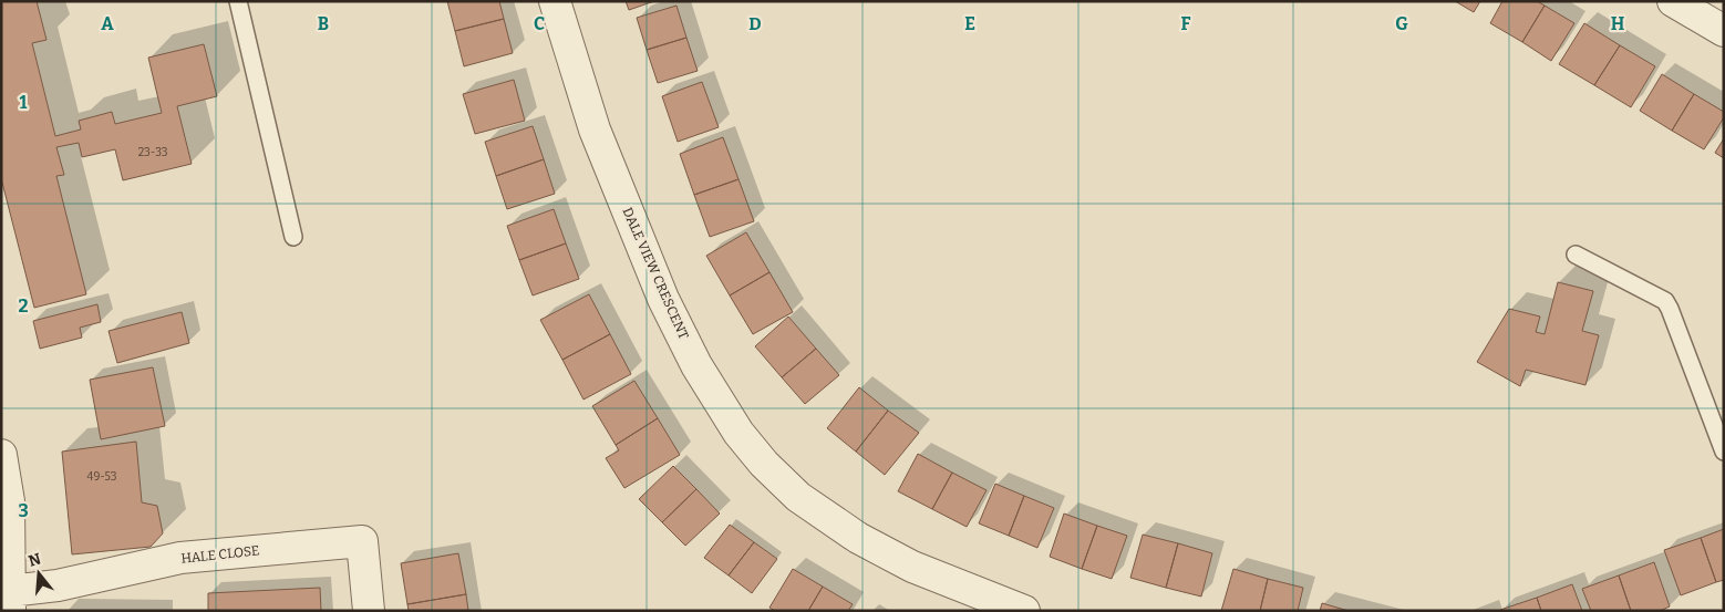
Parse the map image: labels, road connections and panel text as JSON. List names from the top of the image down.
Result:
{
  "streets": {
    "street": ["DALE VIEW CRESCENT", "HALE CLOSE"]
  },
  "house_numbers": ["23-33", "49-53"],
  "north": "top",
  "grid": {
    "columns": [
      "A",
      "B",
      "C",
      "D",
      "E",
      "F",
      "G",
      "H"
    ],
    "rows": ["1", "2", "3"]
  }
}
